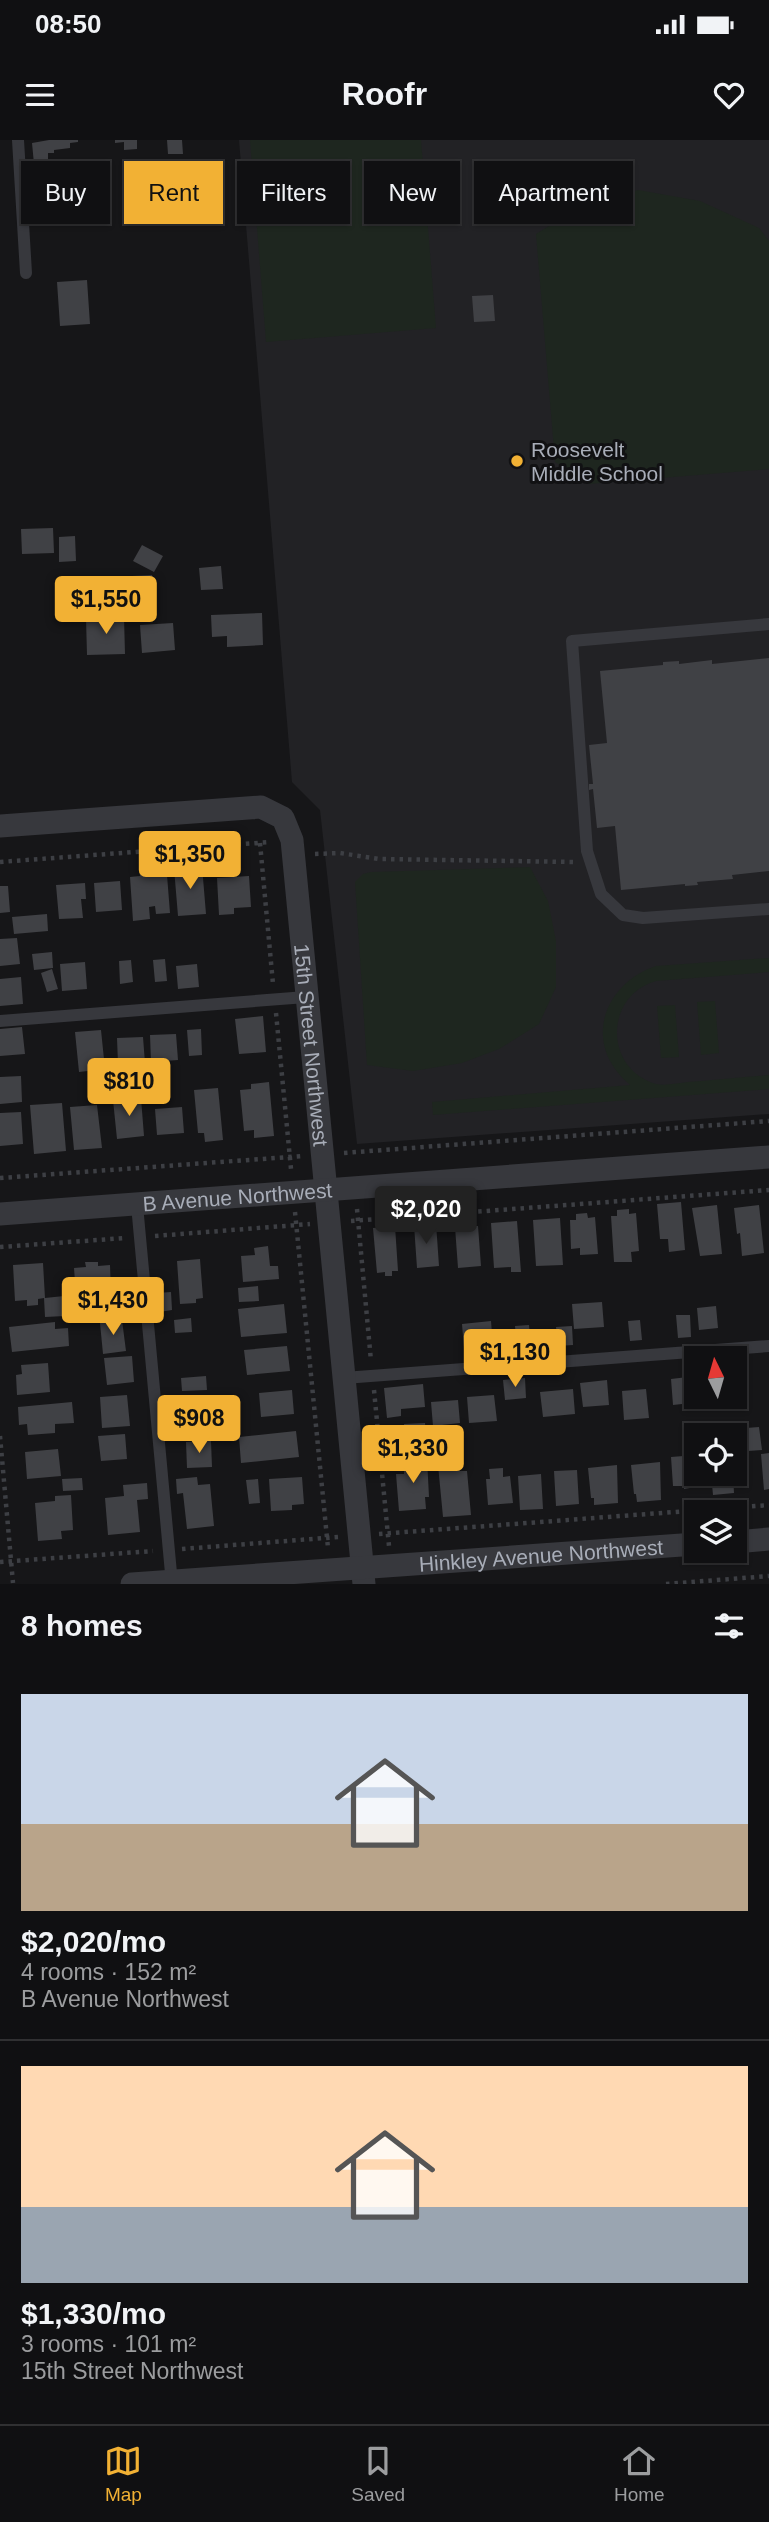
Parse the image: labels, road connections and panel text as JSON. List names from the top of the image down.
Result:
{
  "streets": {
    "street": ["15th Street Northwest", "B Avenue Northwest", "Hinkley Avenue Northwest"]
  },
  "crossings": [
    ["15th Street Northwest", "B Avenue Northwest"],
    ["15th Street Northwest", "Hinkley Avenue Northwest"]
  ],
  "places": ["Roosevelt Middle School"],
  "north": "top",
  "page": {
    "status": "08:50",
    "header": "Roofr",
    "chip": [
      "Buy",
      "Rent",
      "Filters",
      "New",
      "Apartment"
    ],
    "price": [
      "$1,550",
      "$1,350",
      "$810",
      "$2,020",
      "$1,430",
      "$1,130",
      "$908",
      "$1,330"
    ],
    "heading": "8 homes",
    "list": [
      {
        "name": "$2,020/mo",
        "note": "4 rooms · 152 m² · B Avenue Northwest"
      },
      {
        "name": "$1,330/mo",
        "note": "3 rooms · 101 m² · 15th Street Northwest"
      }
    ],
    "tabs": ["Map", "Saved", "Home"]
  }
}
